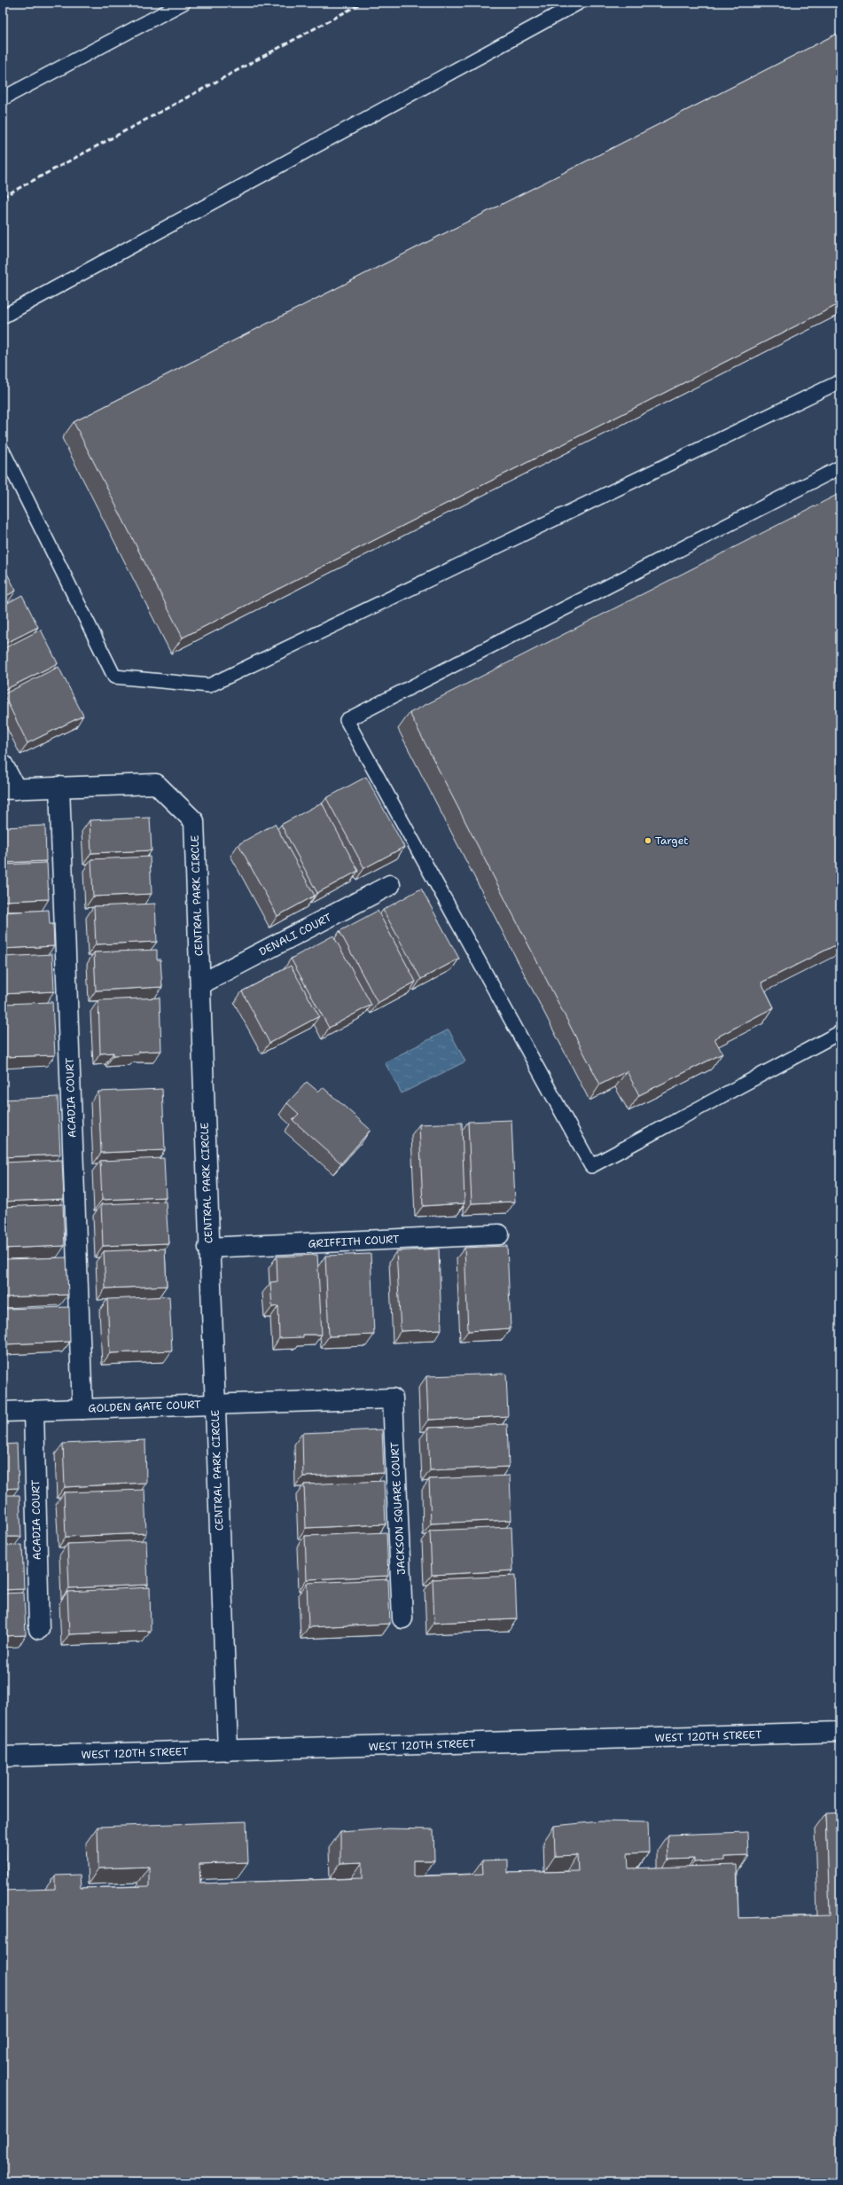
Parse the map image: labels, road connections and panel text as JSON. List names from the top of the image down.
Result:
{
  "streets": {
    "street": [
      "CENTRAL PARK CIRCLE",
      "DENALI COURT",
      "ACADIA COURT",
      "GRIFFITH COURT",
      "GOLDEN GATE COURT",
      "JACKSON SQUARE COURT",
      "WEST 120TH STREET"
    ]
  },
  "crossings": [
    ["CENTRAL PARK CIRCLE", "DENALI COURT"],
    ["CENTRAL PARK CIRCLE", "ACADIA COURT"],
    ["CENTRAL PARK CIRCLE", "GRIFFITH COURT"],
    ["CENTRAL PARK CIRCLE", "GOLDEN GATE COURT"],
    ["CENTRAL PARK CIRCLE", "WEST 120TH STREET"],
    ["ACADIA COURT", "GOLDEN GATE COURT"],
    ["GOLDEN GATE COURT", "JACKSON SQUARE COURT"]
  ],
  "places": ["Target"]
}
